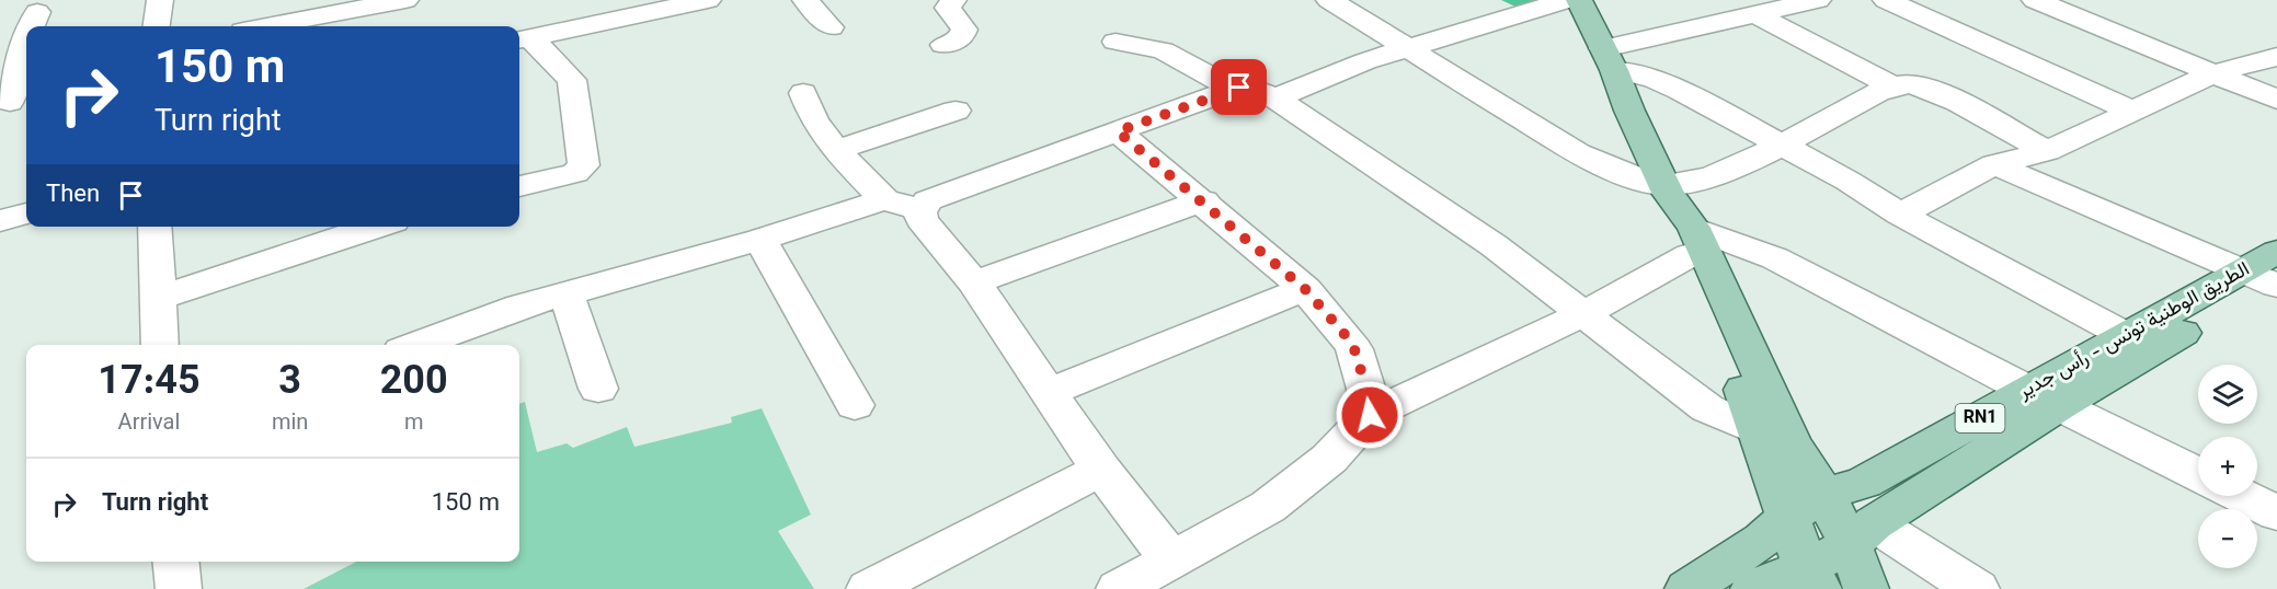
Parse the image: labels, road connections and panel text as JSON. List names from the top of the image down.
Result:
{
  "streets": {
    "main road": ["الطريق الوطنية تونس - رأس جدير", "RN1"]
  },
  "page": {
    "turn": ["150 m", "Turn right"],
    "then": "Then",
    "eta": [
      "17:45",
      "Arrival",
      "3",
      "min",
      "200",
      "m"
    ],
    "map_buttons": ["+", "−"],
    "list": [
      {
        "name": "Turn right",
        "value": "150 m"
      }
    ]
  }
}
